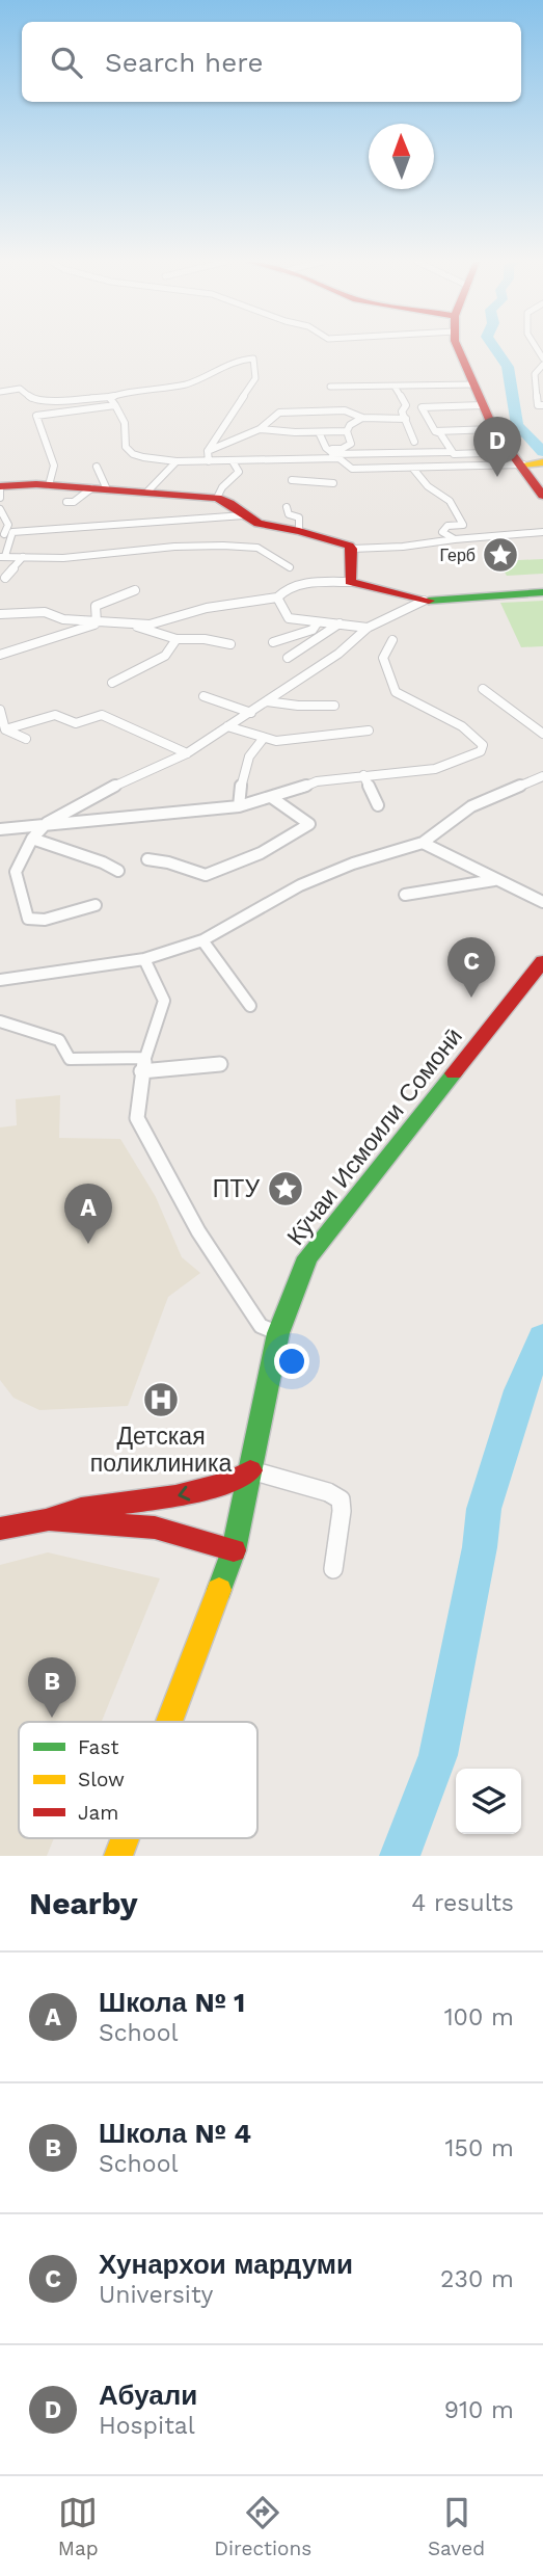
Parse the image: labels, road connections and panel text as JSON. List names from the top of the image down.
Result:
{
  "streets": {
    "main road": ["Кӯчаи Исмоили Сомонӣ"]
  },
  "places": {
    "place": ["Герб", "ПТУ"],
    "hospital": ["Детская поликлиника"]
  },
  "legend": ["Fast", "Slow", "Jam"],
  "north": "top",
  "page": {
    "search": "Search here",
    "pins": [
      "D",
      "C",
      "A",
      "B"
    ],
    "heading": ["Nearby", "4 results"],
    "list": [
      {
        "mark": "A",
        "name": "Школа № 1",
        "note": "School",
        "value": "100 m"
      },
      {
        "mark": "B",
        "name": "Школа № 4",
        "note": "School",
        "value": "150 m"
      },
      {
        "mark": "C",
        "name": "Хунархои мардуми",
        "note": "University",
        "value": "230 m"
      },
      {
        "mark": "D",
        "name": "Абуали",
        "note": "Hospital",
        "value": "910 m"
      }
    ],
    "nav": ["Map", "Directions", "Saved"]
  }
}
